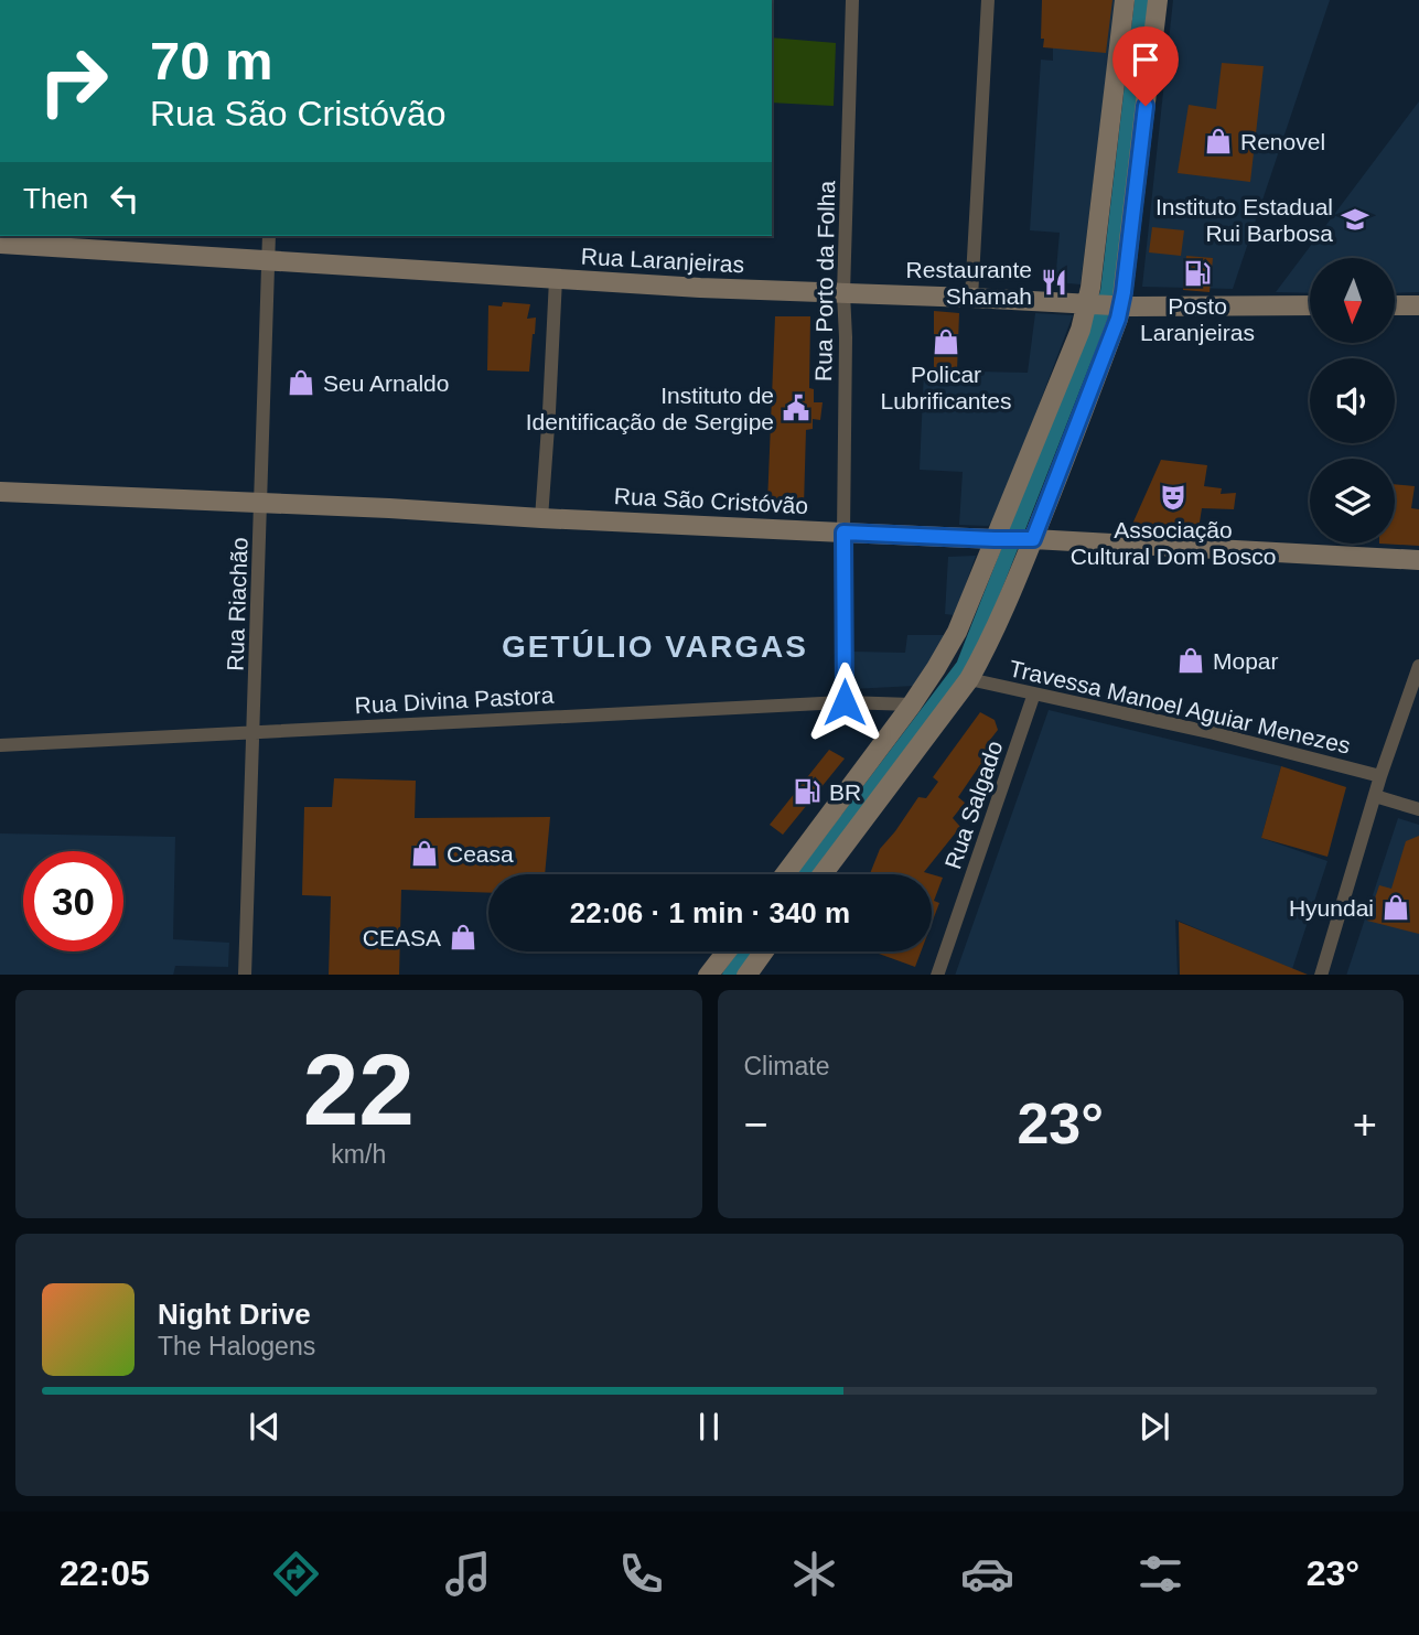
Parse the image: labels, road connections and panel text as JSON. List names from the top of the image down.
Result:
{
  "streets": {
    "main road": ["Rua Laranjeiras", "Rua São Cristóvão"],
    "street": [
      "Rua Porto da Folha",
      "Rua Riachão",
      "Rua Divina Pastora",
      "Travessa Manoel Aguiar Menezes",
      "Rua Salgado"
    ]
  },
  "crossings": [
    ["Rua Laranjeiras", "Rua Porto da Folha"],
    ["Rua Laranjeiras", "Rua Riachão"],
    ["Rua Porto da Folha", "Rua São Cristóvão"],
    ["Rua Porto da Folha", "Rua Divina Pastora"],
    ["Rua São Cristóvão", "Rua Riachão"],
    ["Rua Riachão", "Rua Divina Pastora"],
    ["Travessa Manoel Aguiar Menezes", "Rua Salgado"]
  ],
  "districts": ["GETÚLIO VARGAS"],
  "places": {
    "shop": [
      "Renovel",
      "Policar Lubrificantes",
      "Seu Arnaldo",
      "Mopar",
      "Ceasa",
      "Hyundai",
      "CEASA"
    ],
    "school or university": ["Instituto Estadual Rui Barbosa"],
    "fuel station": ["Posto Laranjeiras", "BR"],
    "restaurant": ["Restaurante Shamah"],
    "public building": ["Instituto de Identificação de Sergipe"],
    "theatre": ["Associação Cultural Dom Bosco"]
  },
  "north": "bottom",
  "page": {
    "turn": ["70 m", "Rua São Cristóvão"],
    "then": "Then",
    "limit": "30",
    "trip": "22:06 · 1 min · 340 m",
    "tile": [
      ["22", "km/h"],
      "Climate"
    ],
    "heat": ["−", "23°", "+"],
    "song": ["Night Drive", "The Halogens"],
    "tabs": ["22:05", "23°"]
  }
}
